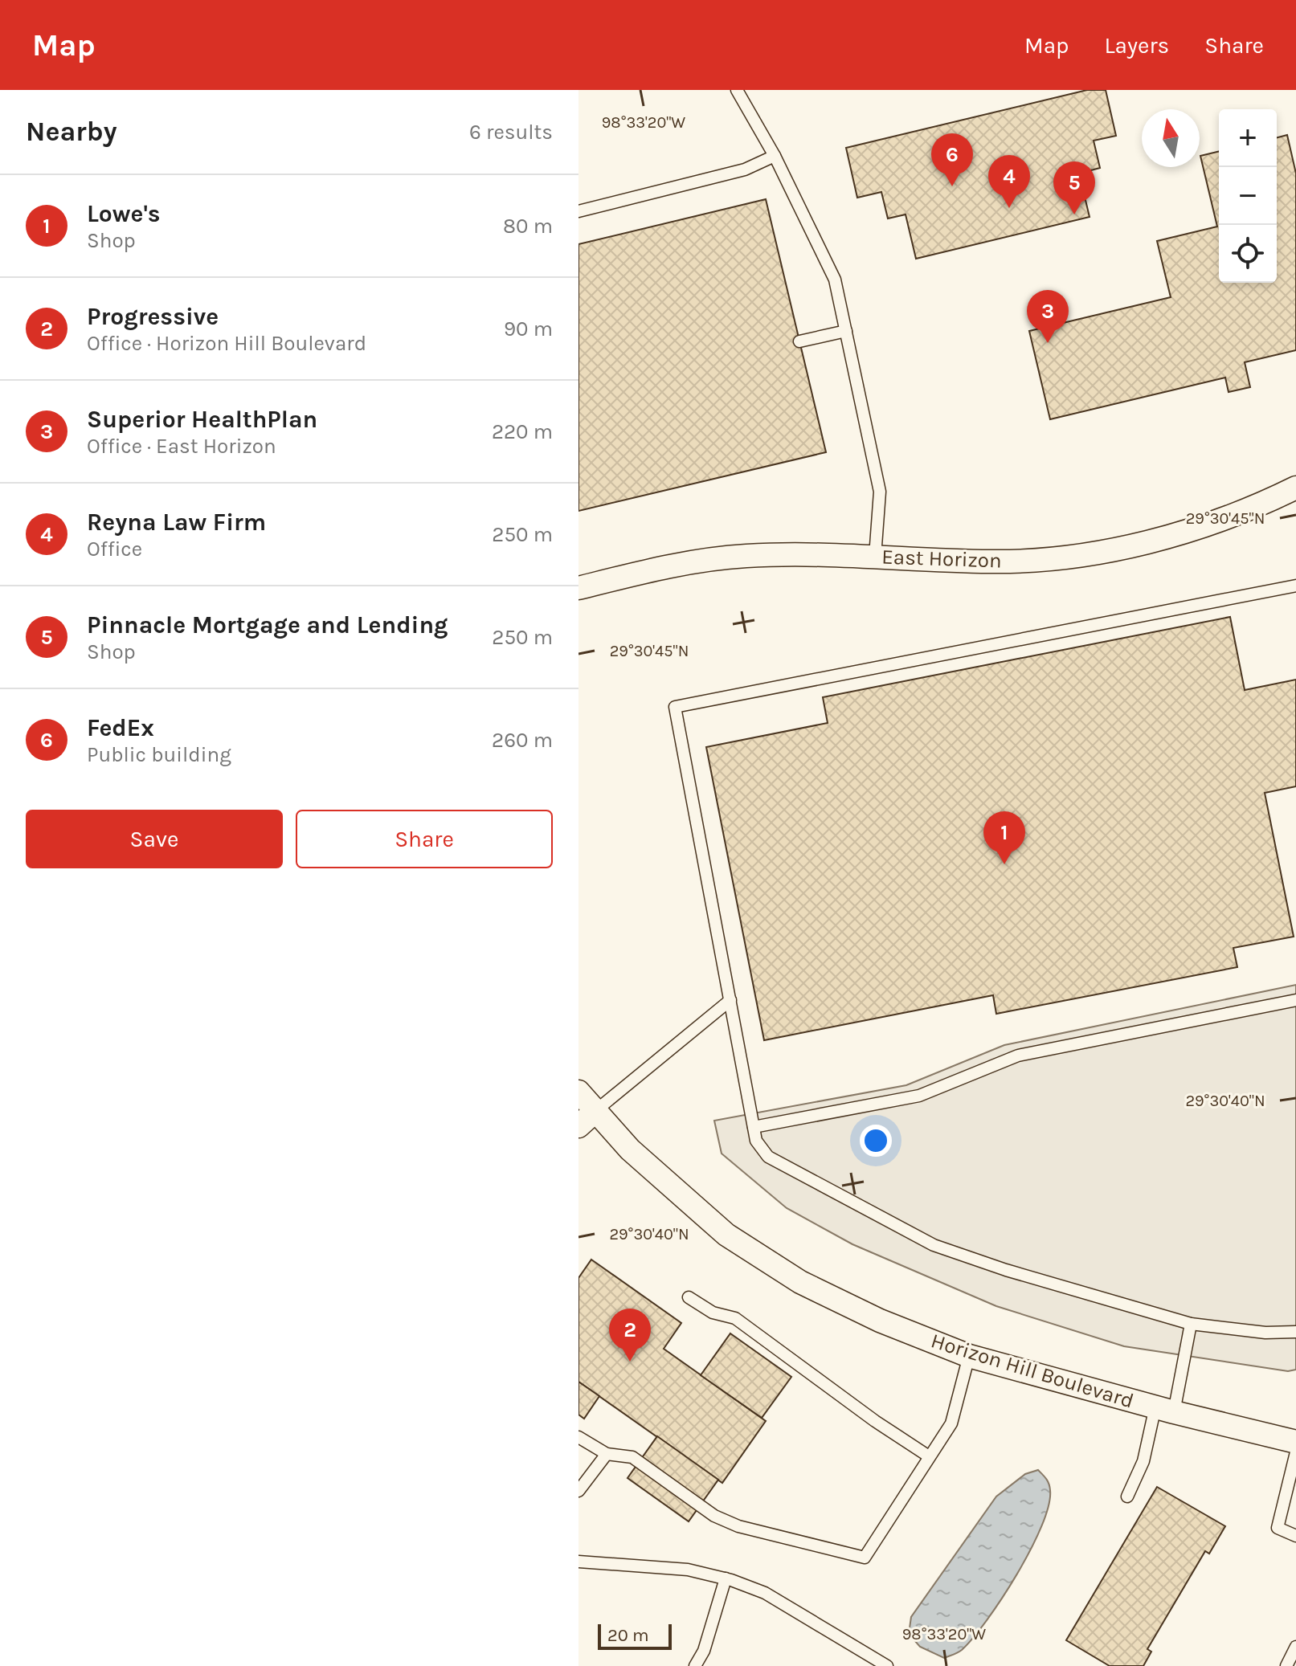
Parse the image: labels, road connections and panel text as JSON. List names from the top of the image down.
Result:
{
  "streets": {
    "street": ["East Horizon", "Horizon Hill Boulevard"]
  },
  "scale_bar": "20 m",
  "north": "top",
  "page": {
    "header": "Map",
    "nav": ["Map", "Layers", "Share"],
    "heading": ["Nearby", "6 results"],
    "map_buttons": ["+", "−"],
    "pins": [
      "6",
      "4",
      "5",
      "3",
      "1",
      "2"
    ],
    "list": [
      {
        "mark": "1",
        "name": "Lowe's",
        "note": "Shop",
        "value": "80 m"
      },
      {
        "mark": "2",
        "name": "Progressive",
        "note": "Office · Horizon Hill Boulevard",
        "value": "90 m"
      },
      {
        "mark": "3",
        "name": "Superior HealthPlan",
        "note": "Office · East Horizon",
        "value": "220 m"
      },
      {
        "mark": "4",
        "name": "Reyna Law Firm",
        "note": "Office",
        "value": "250 m"
      },
      {
        "mark": "5",
        "name": "Pinnacle Mortgage and Lending",
        "note": "Shop",
        "value": "250 m"
      },
      {
        "mark": "6",
        "name": "FedEx",
        "note": "Public building",
        "value": "260 m"
      }
    ],
    "buttons": ["Save", "Share"],
    "scale": "20 m"
  },
  "coordinates": ["98°33'20\"W", "29°30'45\"N", "29°30'40\"N"]
}
